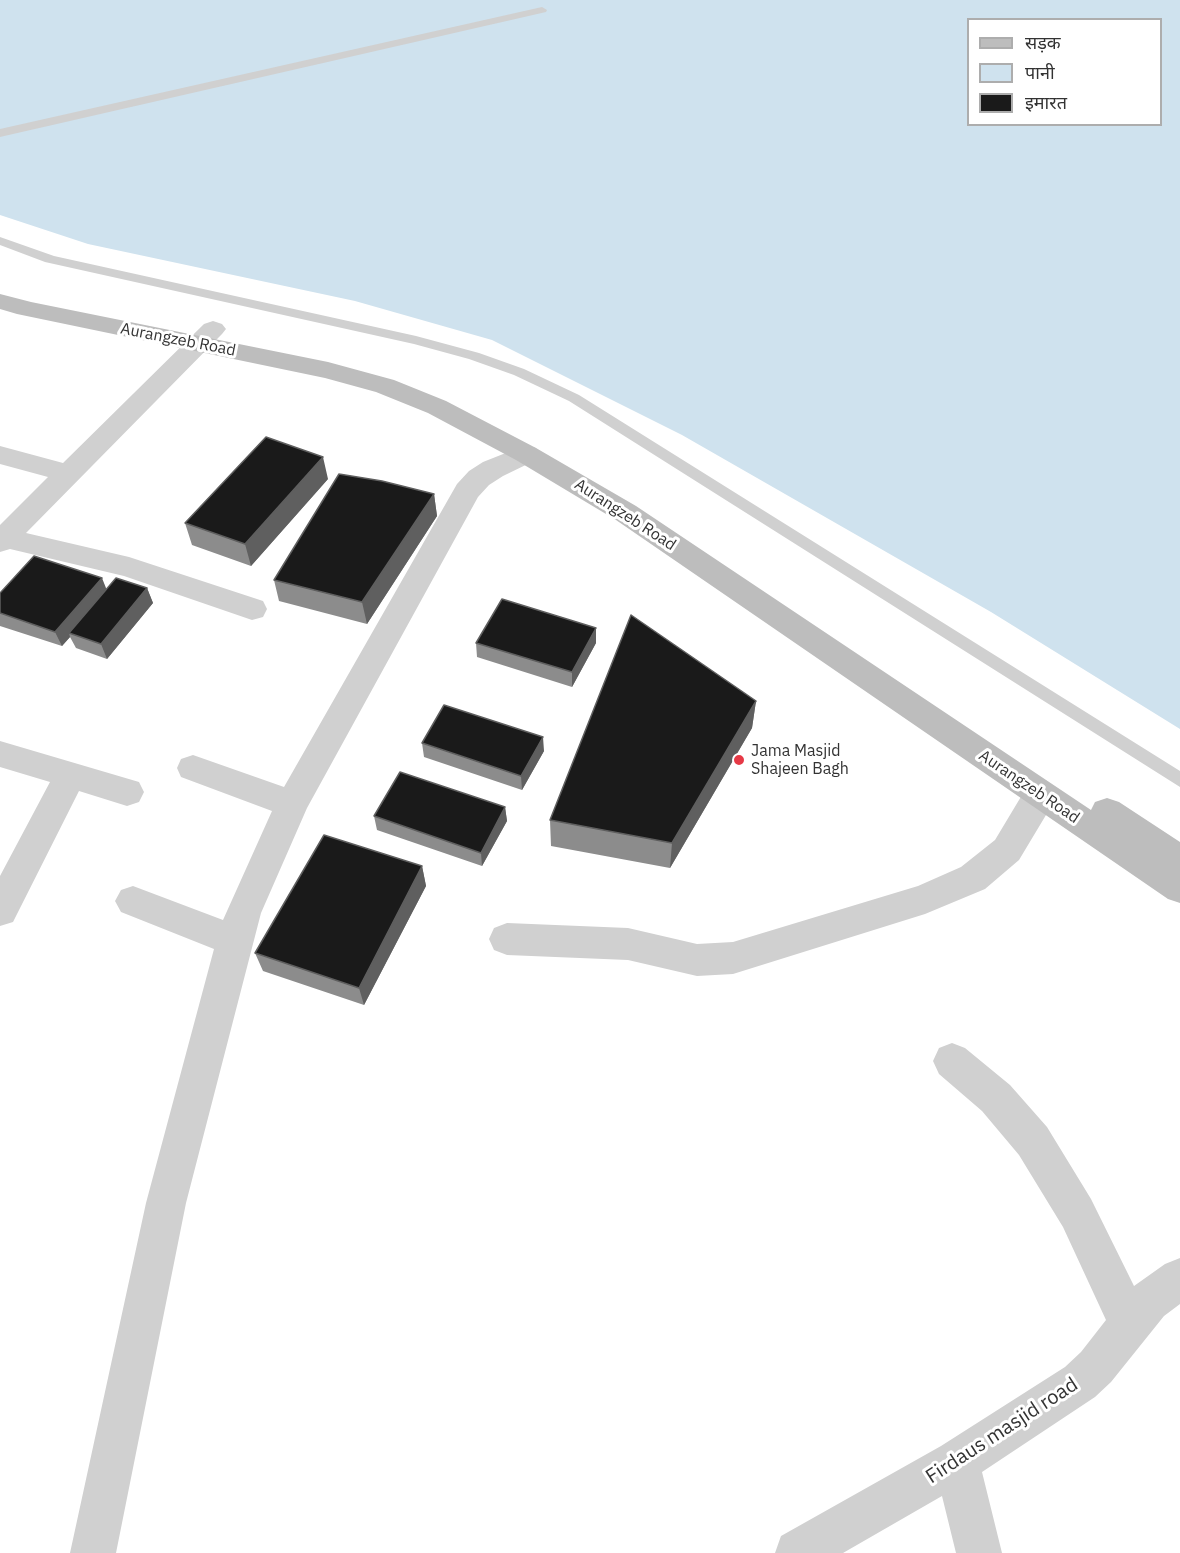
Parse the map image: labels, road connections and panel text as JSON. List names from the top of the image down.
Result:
{
  "streets": {
    "main road": ["Aurangzeb Road"],
    "street": ["Firdaus masjid road"]
  },
  "places": ["Jama Masjid Shajeen Bagh"],
  "legend": ["सड़क", "पानी", "इमारत"]
}
